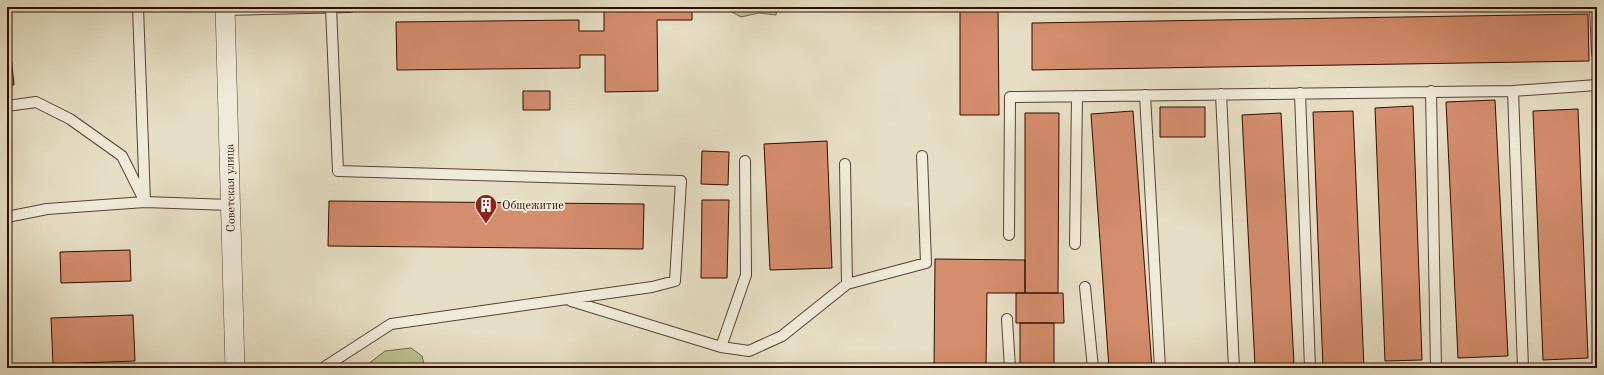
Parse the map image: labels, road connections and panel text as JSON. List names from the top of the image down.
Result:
{
  "streets": {
    "street": ["Советская улица"]
  },
  "places": {
    "building": ["Общежитие"]
  }
}
